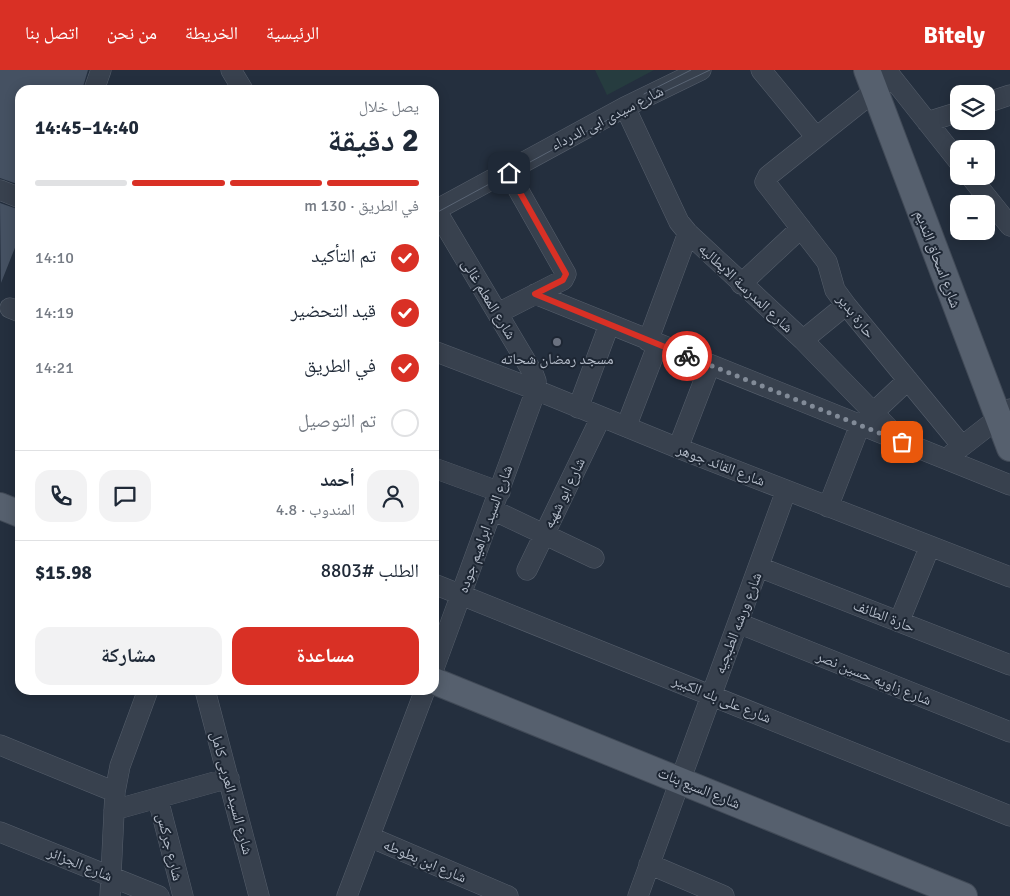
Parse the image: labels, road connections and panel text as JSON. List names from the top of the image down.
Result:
{
  "streets": {
    "main road": ["شارع اسحاق النديم", "شارع السبع بنات"],
    "street": [
      "شارع سيدى ابى الدرداء",
      "شارع المدرسة الايطاليه",
      "شارع المعلم غالى",
      "حارة بدير",
      "شارع القائد جوهر",
      "شارع ابو شهبه",
      "شارع السيد ابراهيم جوده",
      "حارة الطائف",
      "شارع ورشه الطبجيه",
      "شارع زاويه حسين نصر",
      "شارع على بك الكبير",
      "شارع السيد العربى كامل",
      "شارع جركس",
      "شارع ابن بطوطه",
      "شارع الجزائر"
    ]
  },
  "crossings": [
    ["شارع سيدى ابى الدرداء", "شارع المدرسة الايطاليه"],
    ["شارع المعلم غالى", "شارع القائد جوهر"],
    ["شارع المعلم غالى", "شارع السيد ابراهيم جوده"],
    ["شارع القائد جوهر", "شارع ابو شهبه"],
    ["شارع القائد جوهر", "شارع السيد ابراهيم جوده"],
    ["شارع القائد جوهر", "شارع ورشه الطبجيه"],
    ["شارع السيد ابراهيم جوده", "شارع على بك الكبير"],
    ["حارة الطائف", "شارع ورشه الطبجيه"],
    ["شارع ورشه الطبجيه", "شارع زاويه حسين نصر"],
    ["شارع ورشه الطبجيه", "شارع على بك الكبير"],
    ["شارع ورشه الطبجيه", "شارع السبع بنات"]
  ],
  "places": ["مسجد رمضان شحاته"],
  "page": {
    "header": "Bitely",
    "nav": [
      "الرئيسية",
      "الخريطة",
      "من نحن",
      "اتصل بنا"
    ],
    "map_buttons": ["+", "−"],
    "heading": ["2 دقيقة", "يصل خلال", "14:40–14:45"],
    "panel": [
      "أحمد",
      "المندوب · 4.8",
      "الطلب #8803",
      "$15.98"
    ],
    "bar": "في الطريق · 130 m",
    "list": [
      ["تم التأكيد", "14:10"],
      ["قيد التحضير", "14:19"],
      ["في الطريق", "14:21"],
      "تم التوصيل"
    ],
    "buttons": ["مساعدة", "مشاركة"]
  }
}
